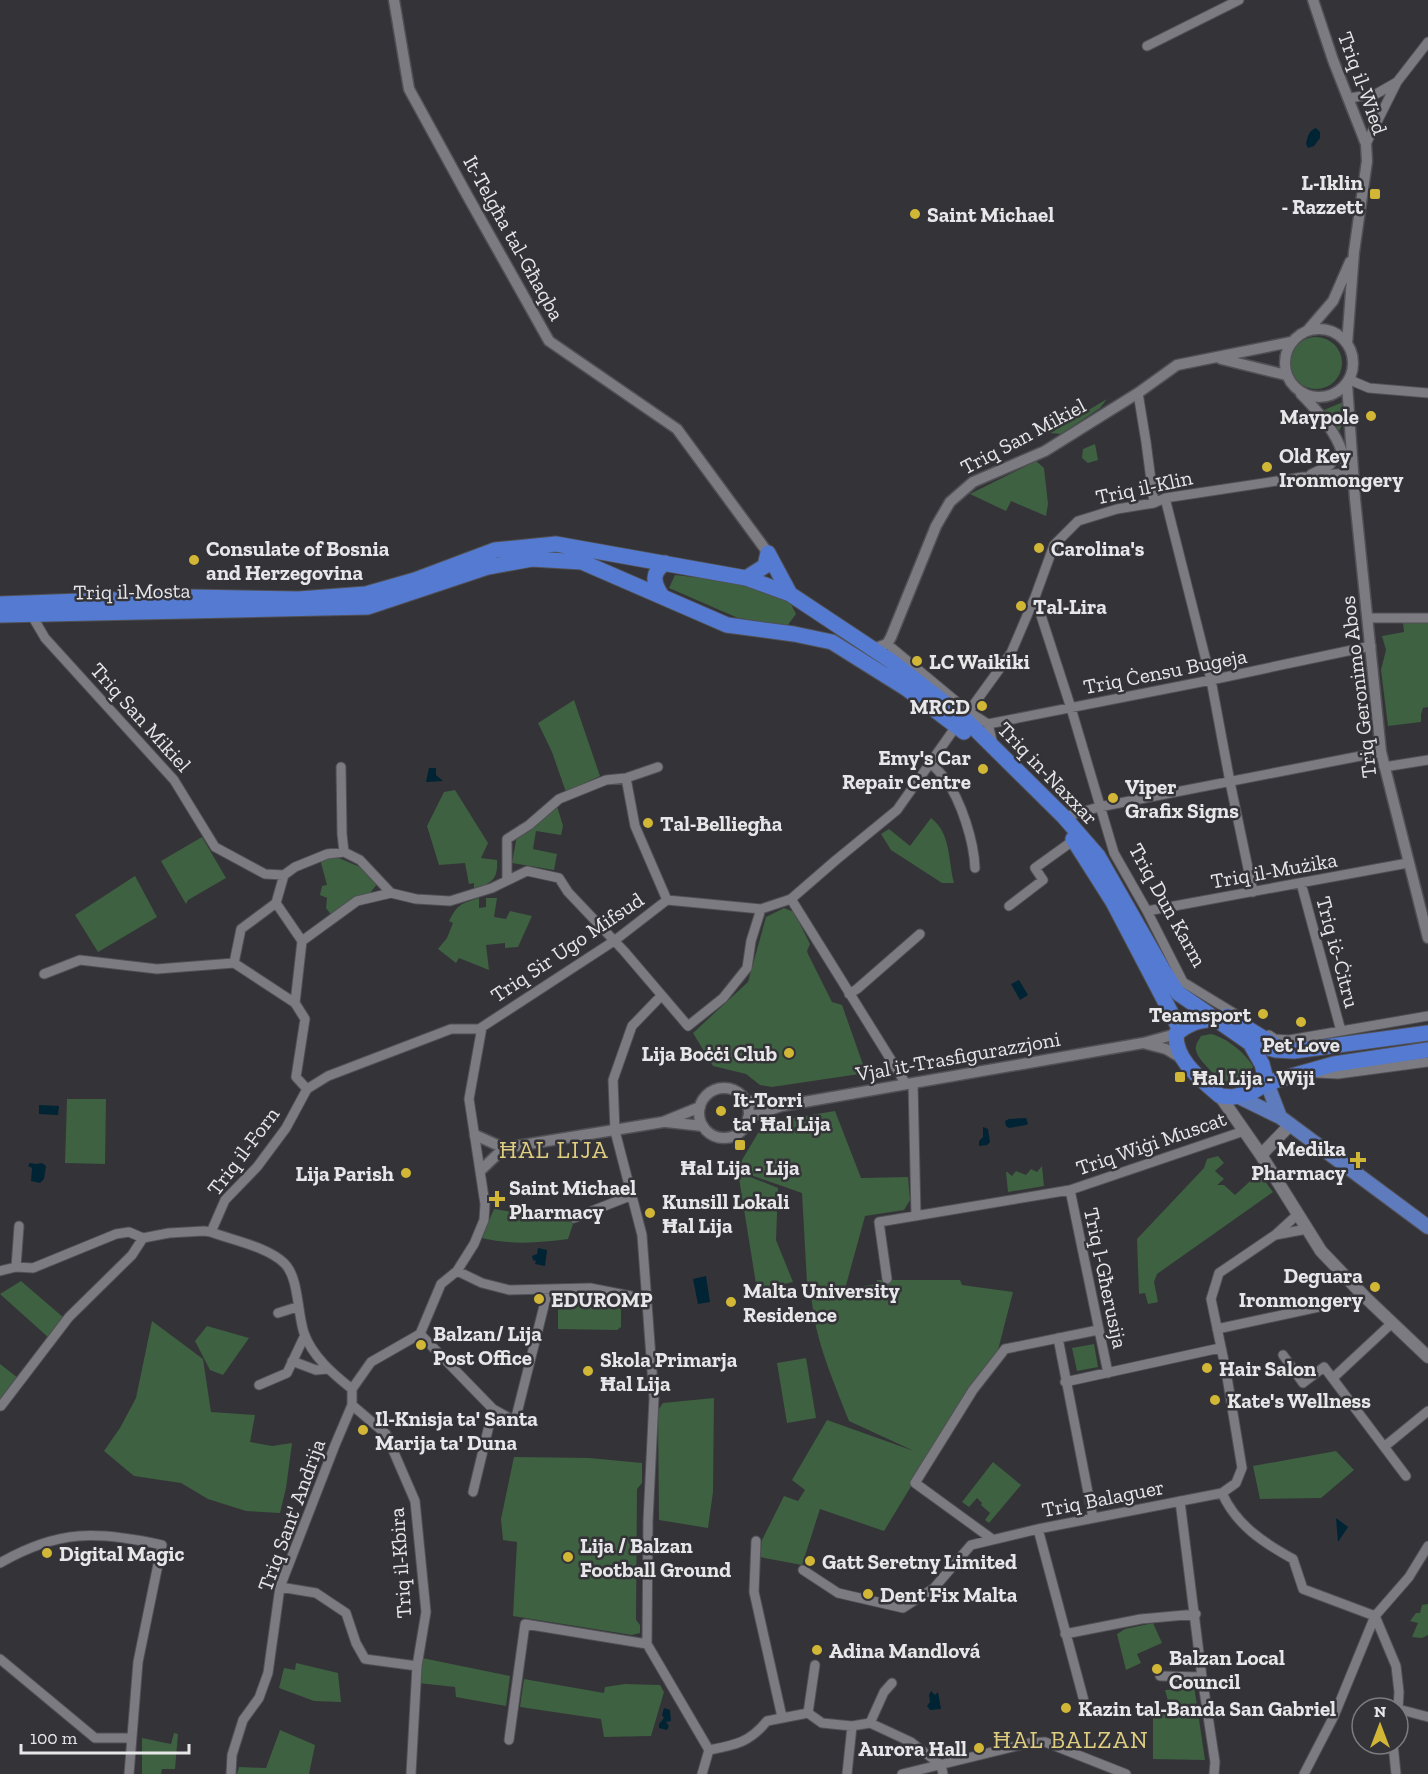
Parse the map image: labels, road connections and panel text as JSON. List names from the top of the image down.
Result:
{
  "streets": {
    "highway": ["Triq il-Mosta", "Triq in-Naxxar"],
    "street": [
      "Triq il-Wied",
      "It-Telgħa tal-Għaqba",
      "Triq San Mikiel",
      "Triq il-Klin",
      "Triq Ċensu Bugeja",
      "Triq Geronimo Abos",
      "Triq il-Mużika",
      "Triq Dun Karm",
      "Triq Sir Ugo Mifsud",
      "Triq iċ-Ċitru",
      "Vjal it-Trasfigurazzjoni",
      "Triq Wiġi Muscat",
      "Triq il-Forn",
      "Triq l-Għerusija",
      "Triq Balaguer",
      "Triq Sant' Andrija",
      "Triq il-Kbira"
    ]
  },
  "crossings": [
    ["Triq il-Wied", "Triq San Mikiel"],
    ["Triq il-Wied", "Triq Geronimo Abos"],
    ["Triq San Mikiel", "Triq il-Mosta"],
    ["Triq San Mikiel", "Triq Geronimo Abos"],
    ["Triq San Mikiel", "Triq in-Naxxar"],
    ["Triq il-Klin", "Triq Geronimo Abos"],
    ["Triq il-Klin", "Triq in-Naxxar"],
    ["Triq il-Klin", "Triq Dun Karm"],
    ["Triq il-Klin", "Triq Sir Ugo Mifsud"],
    ["Triq il-Mosta", "Triq in-Naxxar"],
    ["Triq Ċensu Bugeja", "Triq Geronimo Abos"],
    ["Triq Ċensu Bugeja", "Triq in-Naxxar"],
    ["Triq Ċensu Bugeja", "Triq Dun Karm"],
    ["Triq Geronimo Abos", "Triq il-Mużika"],
    ["Triq in-Naxxar", "Triq Sir Ugo Mifsud"],
    ["Triq in-Naxxar", "Vjal it-Trasfigurazzjoni"],
    ["Triq il-Mużika", "Triq Dun Karm"],
    ["Triq il-Mużika", "Triq iċ-Ċitru"],
    ["Triq Dun Karm", "Triq iċ-Ċitru"],
    ["Triq Wiġi Muscat", "Triq l-Għerusija"],
    ["Triq Sant' Andrija", "Triq il-Kbira"]
  ],
  "districts": ["ĦAL LIJA", "ĦAL BALZAN"],
  "places": {
    "transit": ["L-Iklin - Razzett", "Ħal Lija - Wiji", "Ħal Lija - Lija"],
    "other": [
      "Saint Michael",
      "Maypole",
      "Old Key Ironmongery",
      "Carolina's",
      "Consulate of Bosnia and Herzegovina",
      "Tal-Lira",
      "LC Waikiki",
      "MRCD",
      "Emy's Car Repair Centre",
      "Viper Grafix Signs",
      "Tal-Belliegħa",
      "Teamsport",
      "Pet Love",
      "Lija Boċċi Club",
      "It-Torri ta' Ħal Lija",
      "Lija Parish",
      "Kunsill Lokali Ħal Lija",
      "Deguara Ironmongery",
      "EDUROMP",
      "Malta University Residence",
      "Balzan/ Lija Post Office",
      "Hair Salon",
      "Skola Primarja Ħal Lija",
      "Kate's Wellness",
      "Il-Knisja ta' Santa Marija ta' Duna",
      "Digital Magic",
      "Lija / Balzan Football Ground",
      "Gatt Seretny Limited",
      "Dent Fix Malta",
      "Adina Mandlová",
      "Balzan Local Council",
      "Kazin tal-Banda San Gabriel",
      "Aurora Hall"
    ],
    "health": ["Medika Pharmacy", "Saint Michael Pharmacy"]
  },
  "scale_bar": "100 m",
  "north": "top"
}
